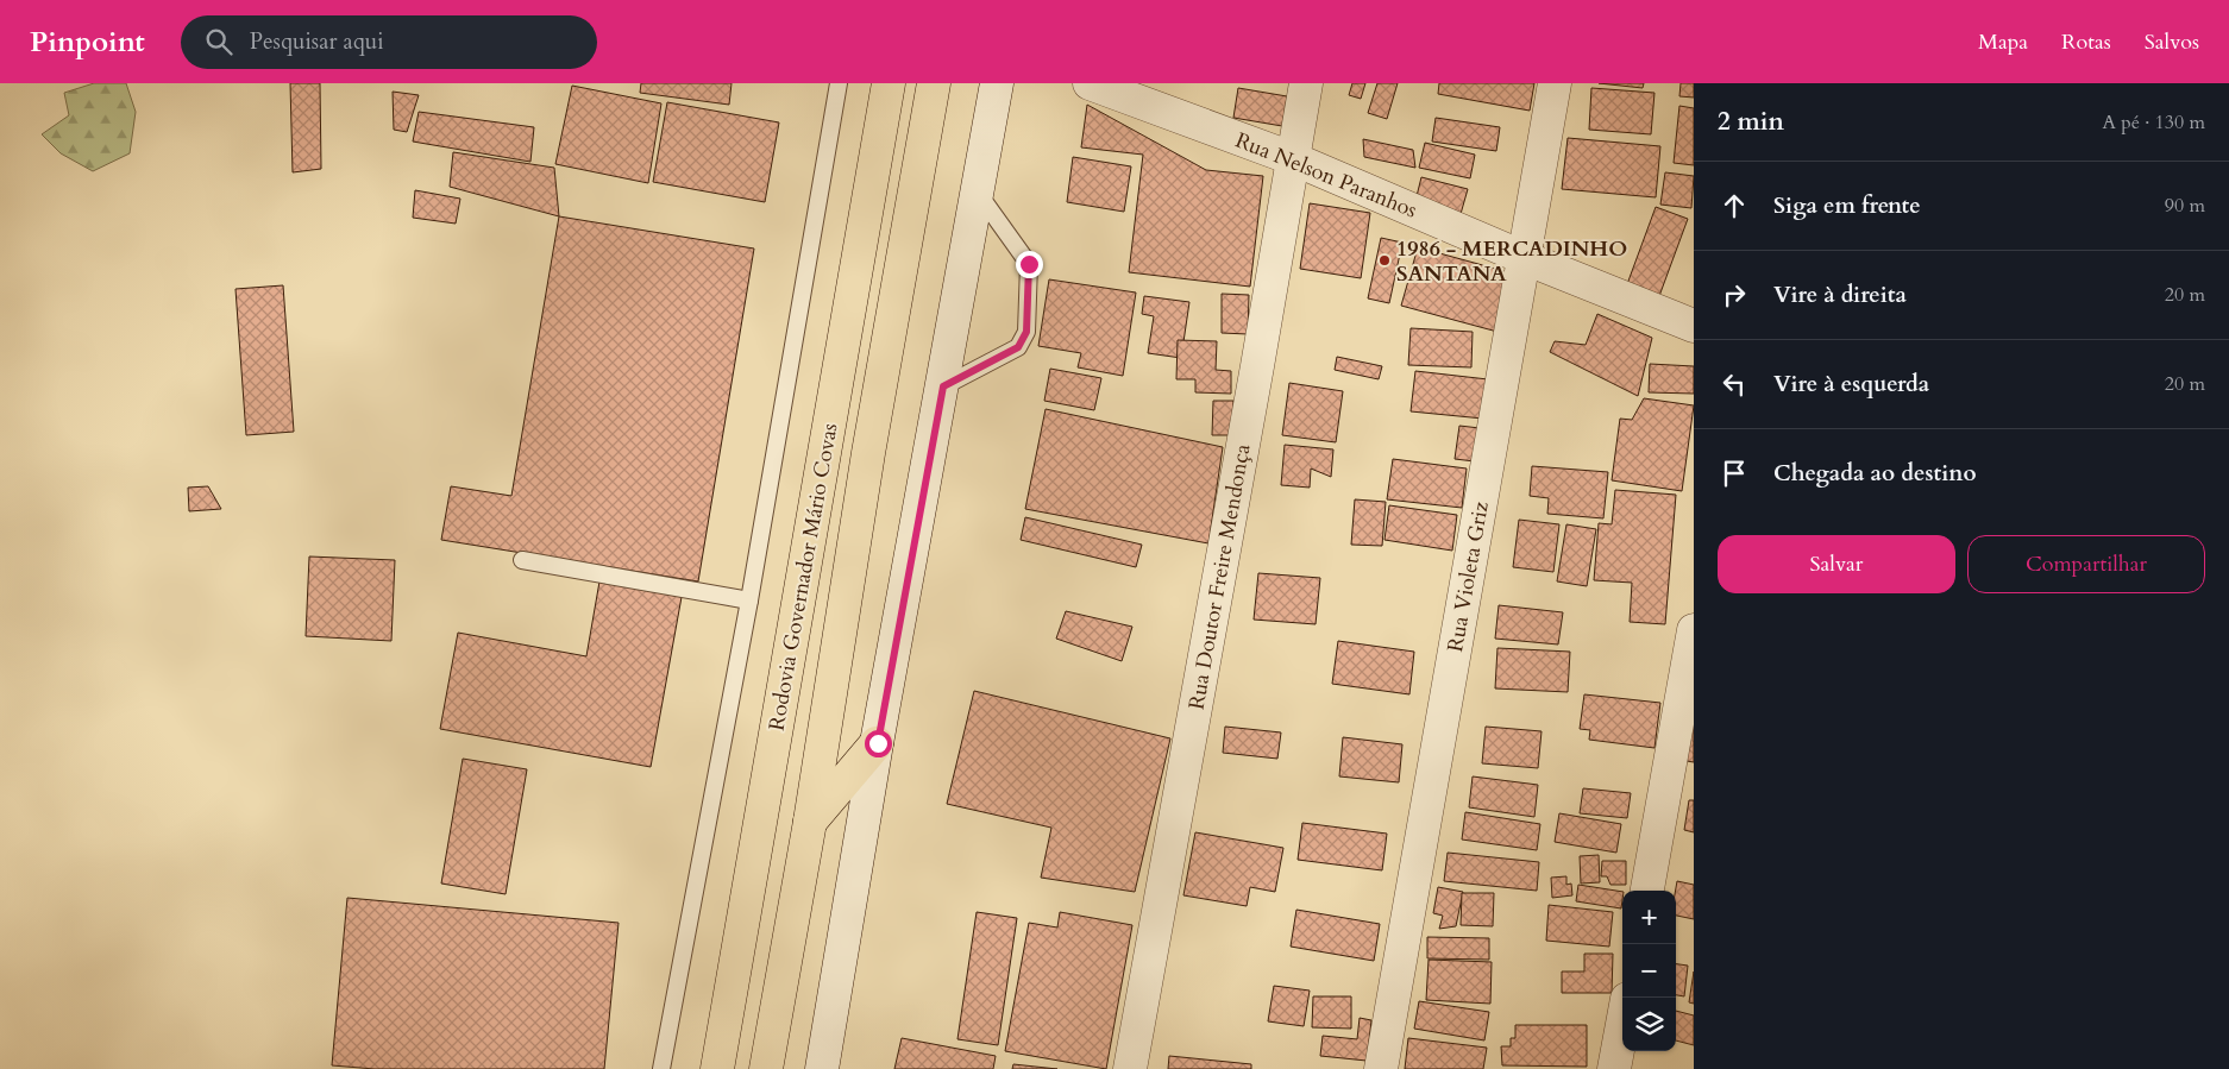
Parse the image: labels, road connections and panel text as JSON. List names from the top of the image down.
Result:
{
  "streets": {
    "highway": ["Rodovia Governador Mário Covas"],
    "street": ["Rua Nelson Paranhos", "Rua Doutor Freire Mendonça", "Rua Violeta Griz"]
  },
  "crossings": [
    ["Rua Nelson Paranhos", "Rua Doutor Freire Mendonça"],
    ["Rua Nelson Paranhos", "Rua Violeta Griz"]
  ],
  "places": ["1986 - MERCADINHO SANTANA"],
  "page": {
    "header": "Pinpoint",
    "search": "Pesquisar aqui",
    "nav": ["Mapa", "Rotas", "Salvos"],
    "heading": ["2 min", "A pé · 130 m"],
    "list": [
      ["Siga em frente", "90 m"],
      ["Vire à direita", "20 m"],
      ["Vire à esquerda", "20 m"],
      "Chegada ao destino"
    ],
    "buttons": ["Salvar", "Compartilhar"],
    "map_buttons": ["+", "−"]
  }
}
